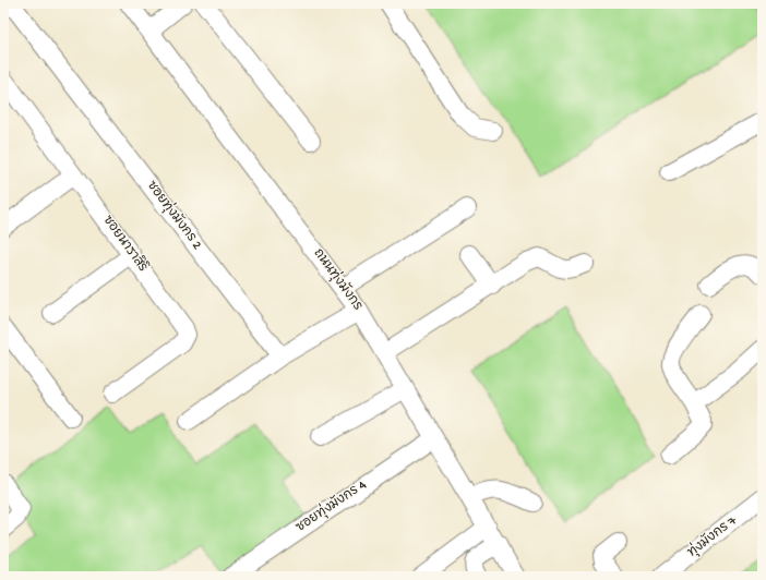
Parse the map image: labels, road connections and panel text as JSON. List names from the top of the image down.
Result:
{
  "streets": {
    "street": [
      "ซอยทุ่งมังกร 2",
      "ซอยนาราสิริ",
      "ถนนทุ่งมังกร",
      "ซอยทุ่งมังกร 4",
      "ทุ่งมังกร 7"
    ]
  },
  "crossings": [
    ["ถนนทุ่งมังกร", "ซอยทุ่งมังกร 4"]
  ]
}
